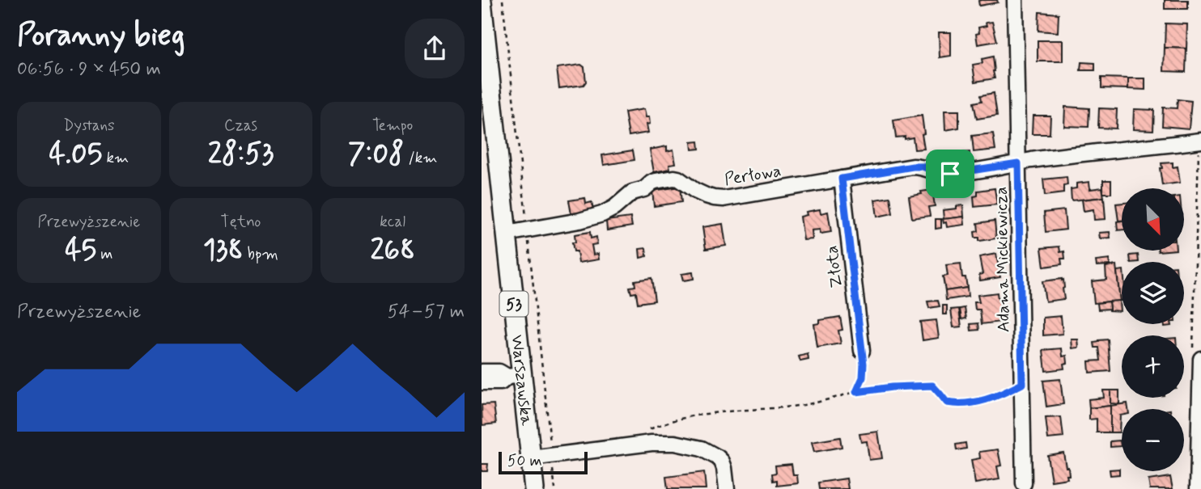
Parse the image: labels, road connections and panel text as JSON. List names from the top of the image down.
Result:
{
  "streets": {
    "main road": ["53", "Warszawska"],
    "street": ["Perłowa", "Adama Mickiewicza", "Złota"]
  },
  "crossings": [
    ["Perłowa", "Adama Mickiewicza"],
    ["Perłowa", "Złota"],
    ["Perłowa", "Warszawska"]
  ],
  "scale_bar": "50 m",
  "north": "bottom right",
  "page": {
    "heading": ["Poranny bieg", "06:56 · 9 × 450 m"],
    "stats": [
      ["Dystans", "4.05 km"],
      ["Czas", "28:53"],
      ["Tempo", "7:08 /km"],
      ["Przewyższenie", "45 m"],
      ["Tętno", "138 bpm"],
      ["kcal", "268"]
    ],
    "map_buttons": ["+", "−"],
    "chart": ["Przewyższenie", "54–57 m"],
    "scale": "50 m"
  }
}
